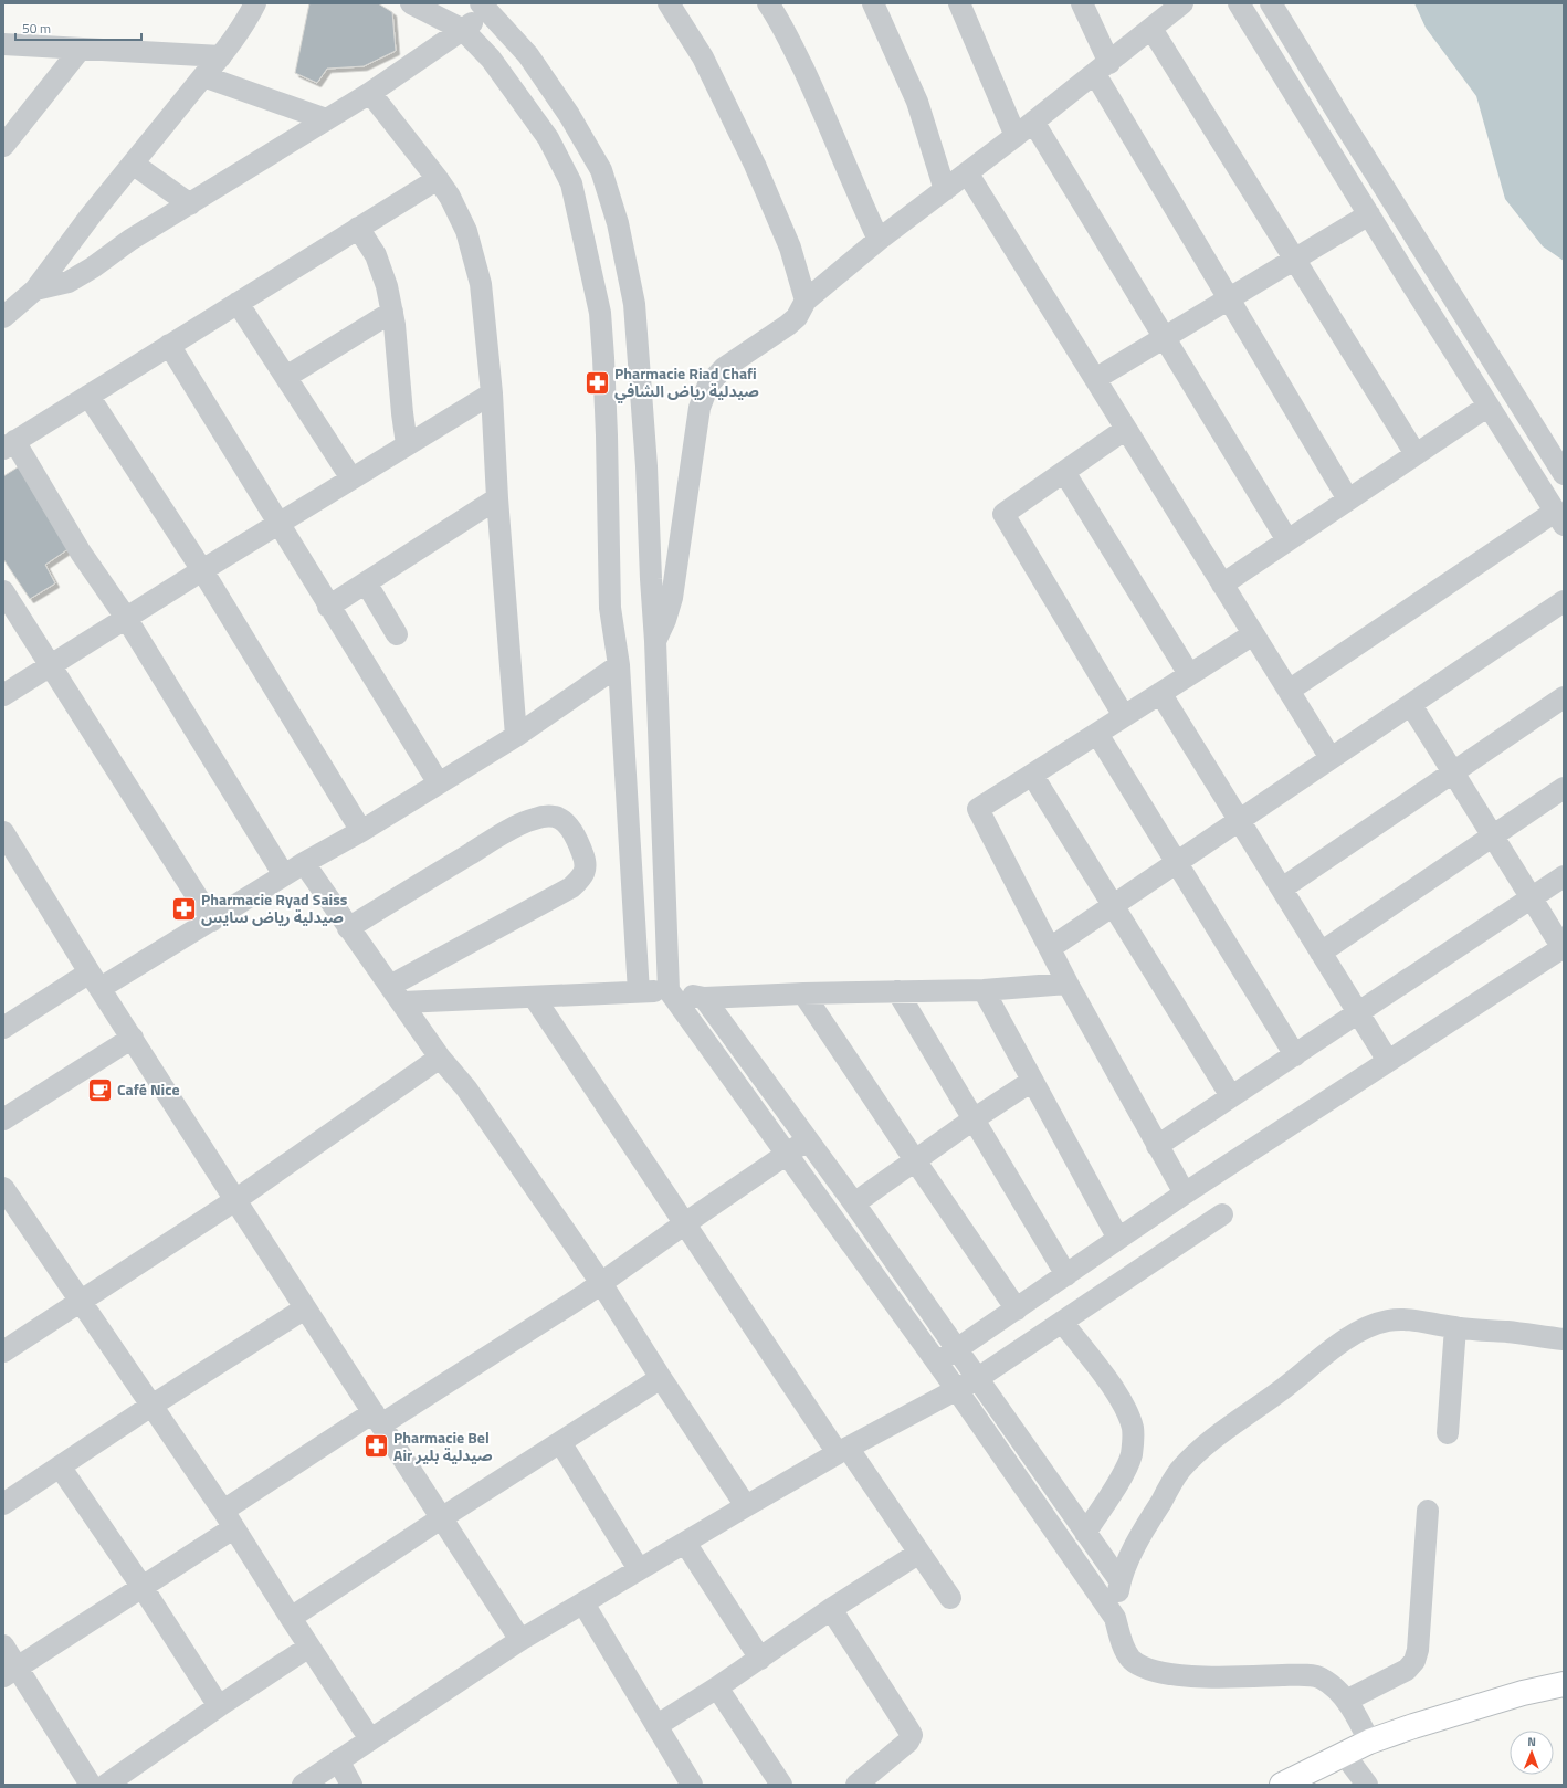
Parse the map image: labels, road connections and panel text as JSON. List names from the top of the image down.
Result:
{
  "places": {
    "pharmacy": ["Pharmacie Riad Chafi صيدلية رياض الشافي", "Pharmacie Ryad Saiss صيدلية رياض سايس", "Pharmacie Bel Air صيدلية بلير"],
    "cafe": ["Café Nice"]
  },
  "scale_bar": "50 m",
  "north": "top"
}
